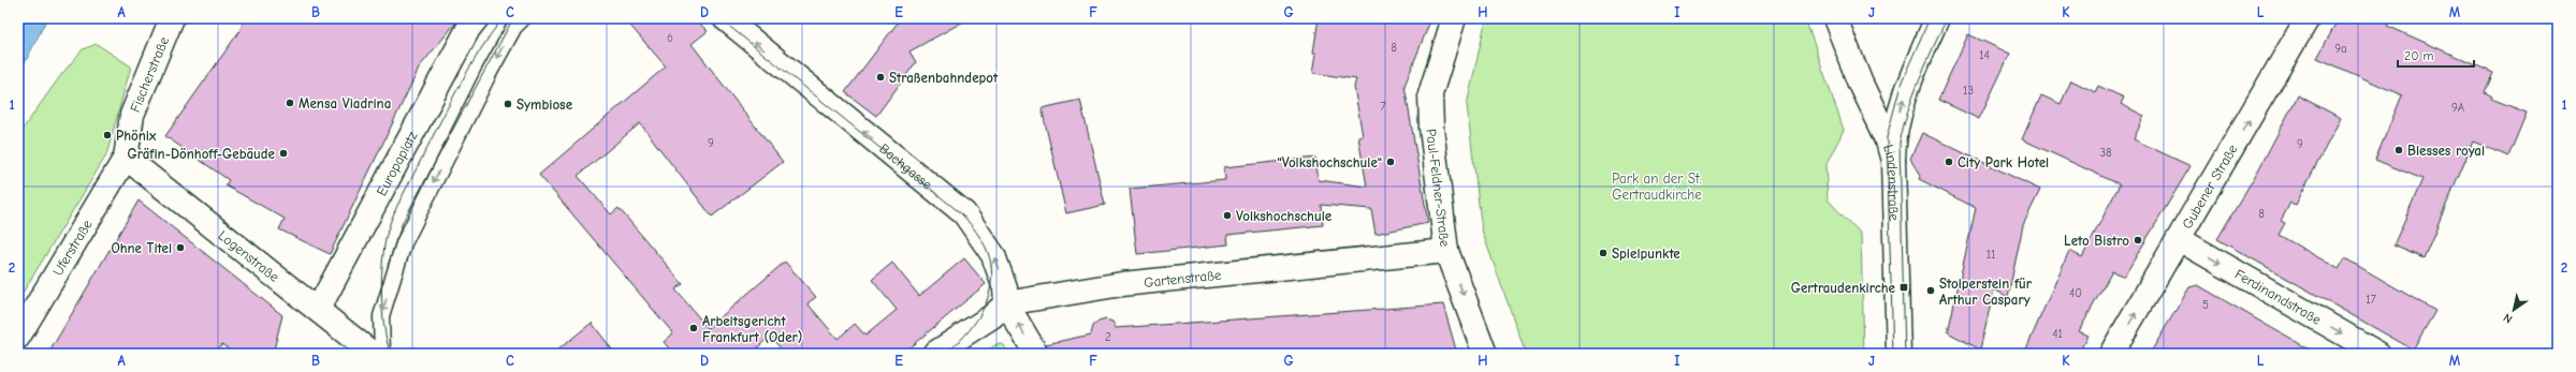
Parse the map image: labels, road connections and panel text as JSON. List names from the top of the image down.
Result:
{
  "streets": {
    "street": [
      "Fischerstraße",
      "Europaplatz",
      "Bachgasse",
      "Lindenstraße",
      "Gubener Straße",
      "Paul-Feldner-Straße",
      "Uferstraße",
      "Logenstraße",
      "Gartenstraße",
      "Ferdinandstraße"
    ]
  },
  "crossings": [
    ["Fischerstraße", "Uferstraße"],
    ["Fischerstraße", "Logenstraße"],
    ["Europaplatz", "Logenstraße"],
    ["Bachgasse", "Gartenstraße"],
    ["Gubener Straße", "Ferdinandstraße"],
    ["Paul-Feldner-Straße", "Gartenstraße"],
    ["Uferstraße", "Logenstraße"]
  ],
  "one_way": [
    "Bachgasse",
    "Lindenstraße",
    "Gubener Straße",
    "Ferdinandstraße"
  ],
  "parks": ["Park an der St. Gertraudkirche"],
  "places": {
    "other": [
      "Straßenbahndepot",
      "Mensa Viadrina",
      "Symbiose",
      "Phönix",
      "Blesses royal",
      "Gräfin-Dönhoff-Gebäude",
      "\"Volkshochschule\"",
      "City Park Hotel",
      "Volkshochschule",
      "Leto Bistro",
      "Ohne Titel",
      "Spielpunkte",
      "Stolperstein für Arthur Caspary",
      "Arbeitsgericht Frankfurt (Oder)"
    ],
    "transit": ["Gertraudenkirche"]
  },
  "house_numbers": [
    "6",
    "8",
    "9a",
    "14",
    "13",
    "7",
    "9A",
    "9",
    "9",
    "38",
    "8",
    "11",
    "40",
    "17",
    "5",
    "41",
    "2"
  ],
  "scale_bar": "20 m",
  "north": "bottom left",
  "grid": {
    "columns": [
      "A",
      "B",
      "C",
      "D",
      "E",
      "F",
      "G",
      "H",
      "I",
      "J",
      "K",
      "L",
      "M"
    ],
    "rows": ["1", "2"]
  }
}
